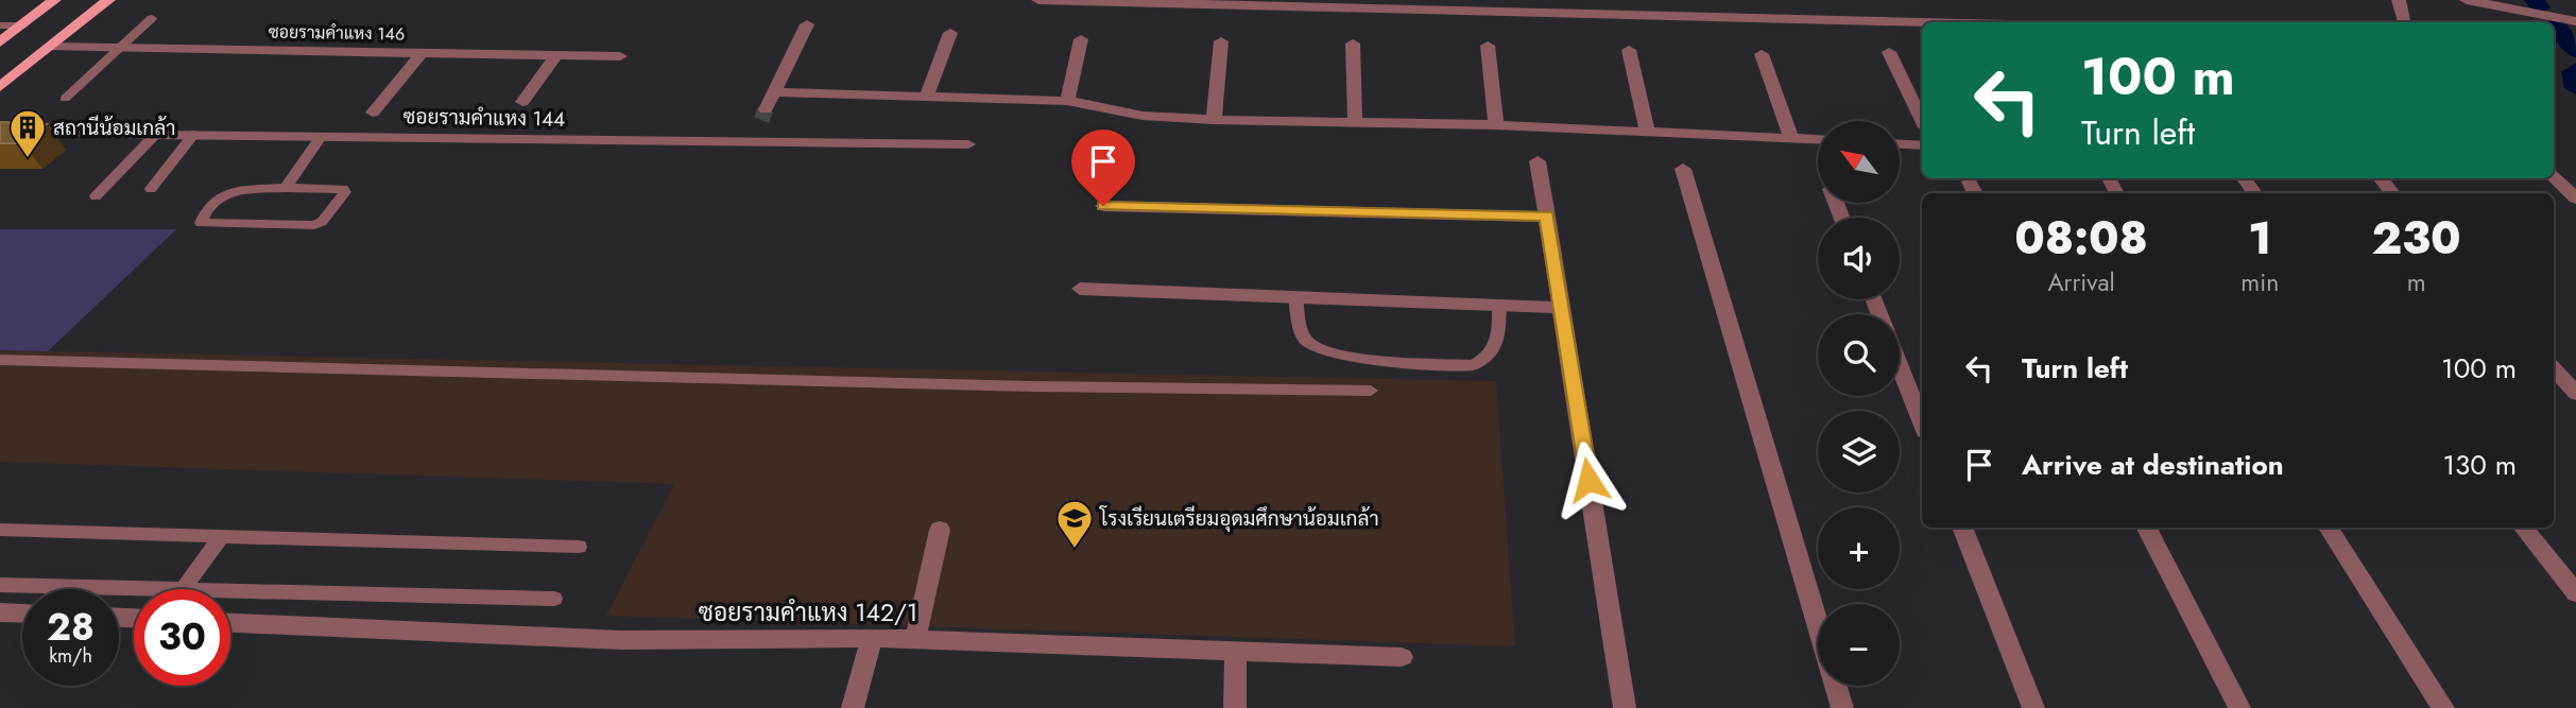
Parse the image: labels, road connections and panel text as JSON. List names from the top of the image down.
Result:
{
  "streets": {
    "street": ["ซอยรามคำแหง 146", "ซอยรามคำแหง 144", "ซอยรามคำแหง 142/1"]
  },
  "places": {
    "building": ["สถานีน้อมเกล้า"],
    "school or university": ["โรงเรียนเตรียมอุดมศึกษาน้อมเกล้า"]
  },
  "north": "top left",
  "page": {
    "turn": ["100 m", "Turn left"],
    "map_buttons": ["+", "−"],
    "eta": [
      "08:08",
      "Arrival",
      "1",
      "min",
      "230",
      "m"
    ],
    "list": [
      {
        "name": "Turn left",
        "value": "100 m"
      },
      {
        "name": "Arrive at destination",
        "value": "130 m"
      }
    ],
    "speed": "28 km/h",
    "limit": "30"
  }
}
